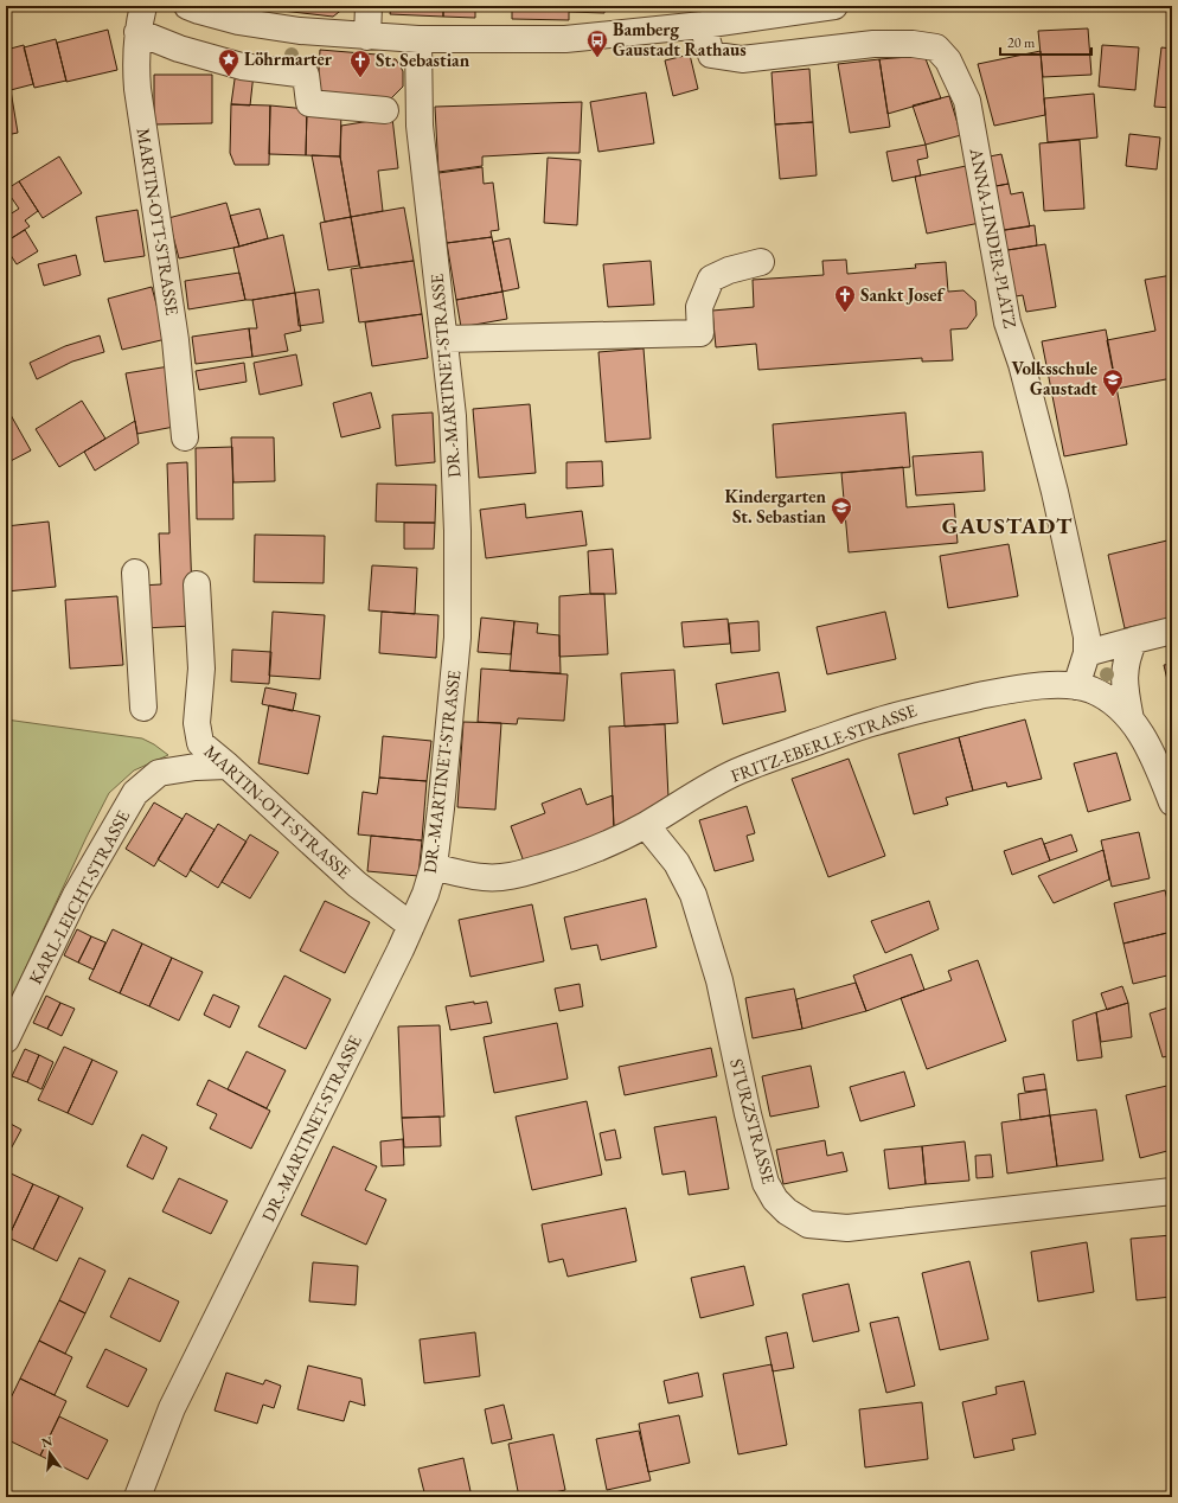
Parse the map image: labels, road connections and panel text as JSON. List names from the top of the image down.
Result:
{
  "streets": {
    "street": [
      "MARTIN-OTT-STRASSE",
      "ANNA-LINDER-PLATZ",
      "DR.-MARTINET-STRASSE",
      "FRITZ-EBERLE-STRASSE",
      "KARL-LEICHT-STRASSE",
      "STURZSTRASSE"
    ]
  },
  "crossings": [
    ["MARTIN-OTT-STRASSE", "DR.-MARTINET-STRASSE"],
    ["MARTIN-OTT-STRASSE", "KARL-LEICHT-STRASSE"],
    ["ANNA-LINDER-PLATZ", "FRITZ-EBERLE-STRASSE"],
    ["DR.-MARTINET-STRASSE", "FRITZ-EBERLE-STRASSE"],
    ["FRITZ-EBERLE-STRASSE", "STURZSTRASSE"]
  ],
  "districts": ["GAUSTADT"],
  "places": {
    "bus stop": ["Bamberg Gaustadt Rathaus"],
    "place": ["Löhrmarter"],
    "church": ["St. Sebastian", "Sankt Josef"],
    "school or university": ["Volksschule Gaustadt", "Kindergarten St. Sebastian"]
  },
  "scale_bar": "20 m",
  "north": "top"
}
